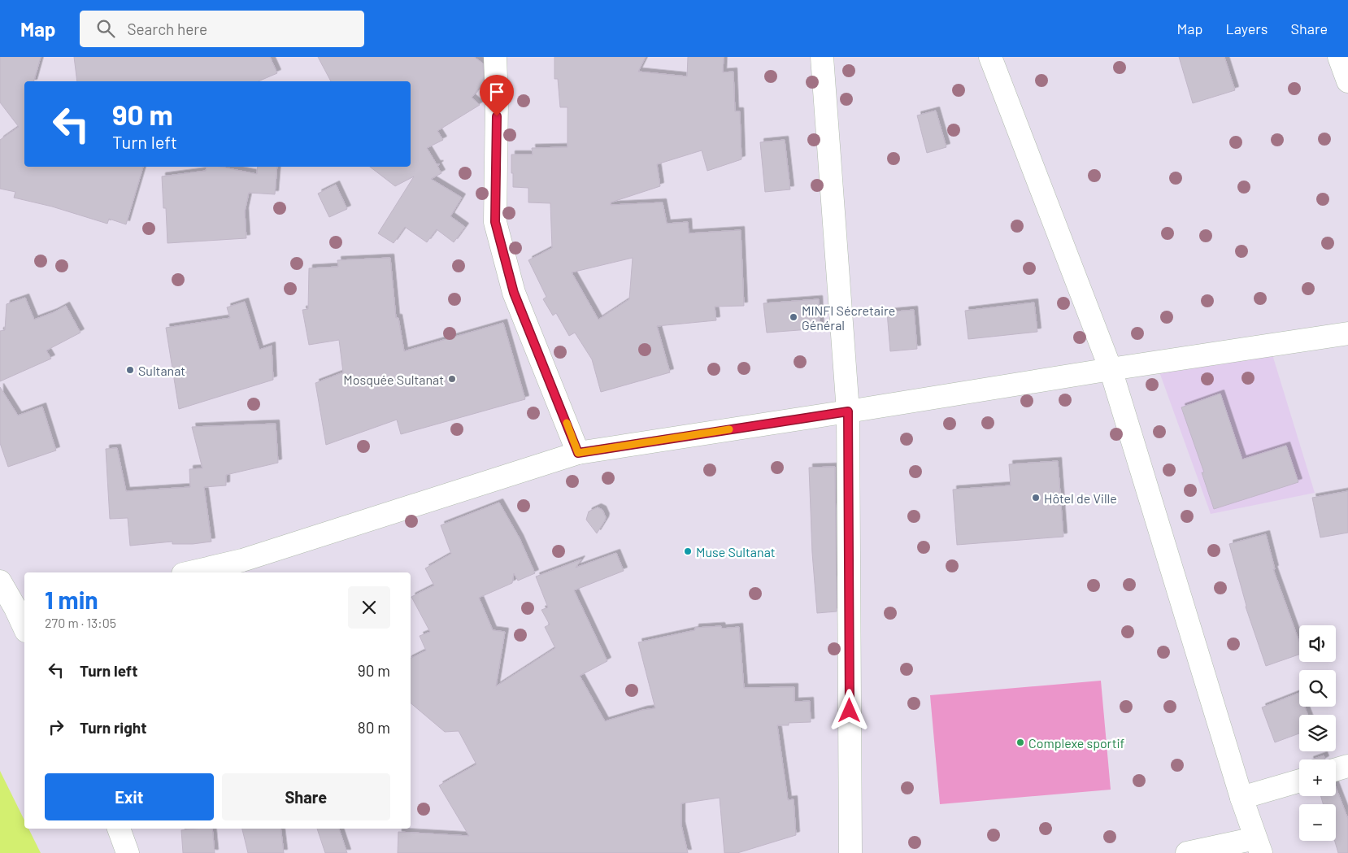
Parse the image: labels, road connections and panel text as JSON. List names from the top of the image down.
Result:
{
  "places": [
    "MINFI Sécretaire Général",
    "Sultanat",
    "Mosquée Sultanat",
    "Hôtel de Ville",
    "Muse Sultanat",
    "Complexe sportif"
  ],
  "page": {
    "header": "Map",
    "search": "Search here",
    "nav": ["Map", "Layers", "Share"],
    "turn": ["90 m", "Turn left"],
    "heading": ["1 min", "270 m · 13:05"],
    "map_buttons": ["+", "−"],
    "list": [
      {
        "name": "Turn left",
        "value": "90 m"
      },
      {
        "name": "Turn right",
        "value": "80 m"
      }
    ],
    "buttons": ["Exit", "Share"]
  }
}
